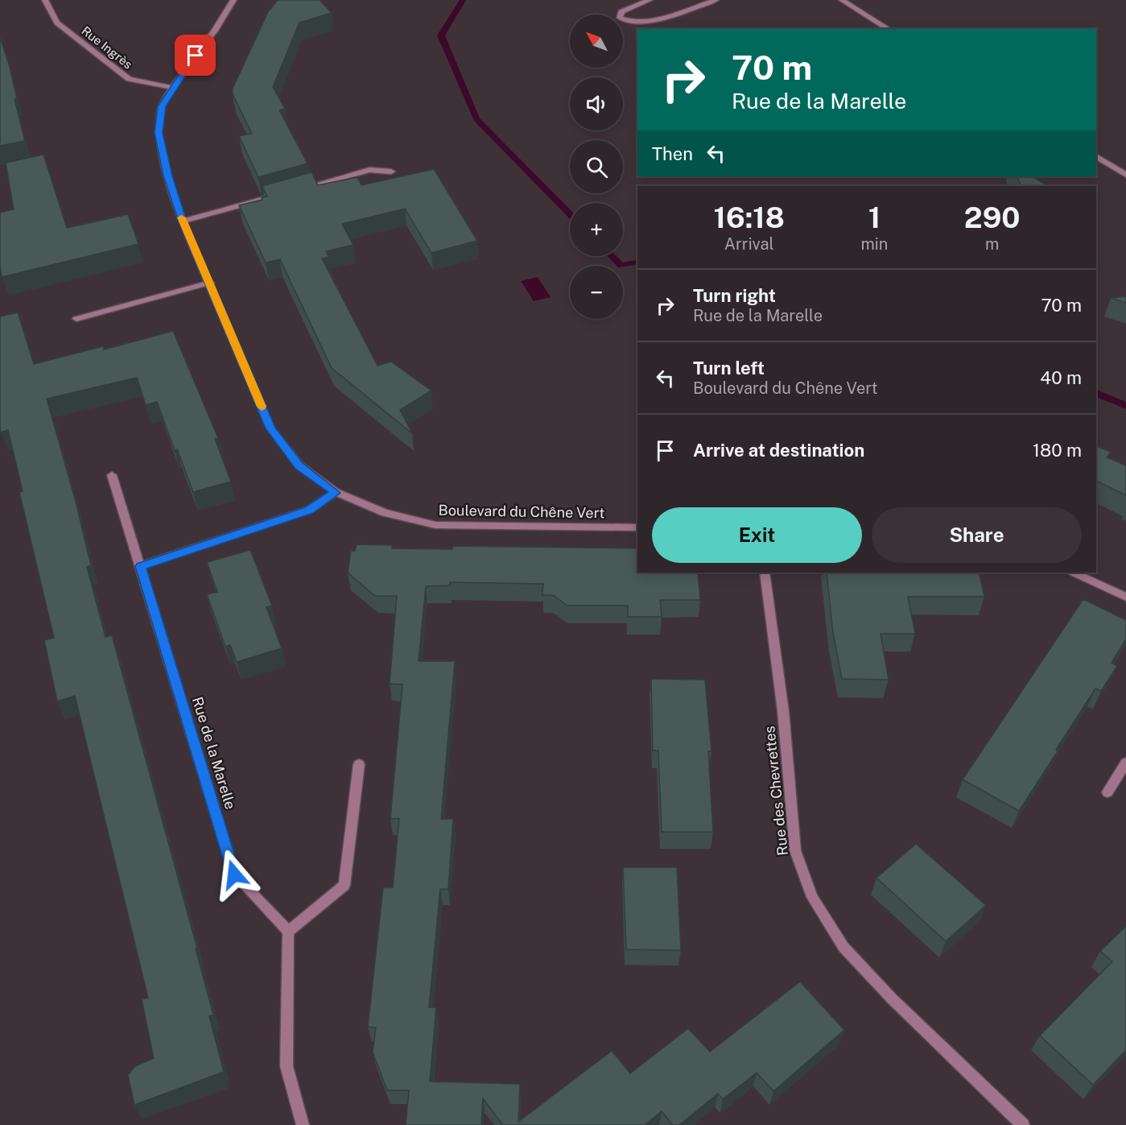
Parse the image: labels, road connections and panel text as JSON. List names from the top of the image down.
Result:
{
  "streets": {
    "street": [
      "Rue Ingrès",
      "Boulevard du Chêne Vert",
      "Rue de la Marelle",
      "Rue des Chevrettes"
    ]
  },
  "crossings": [
    ["Rue Ingrès", "Boulevard du Chêne Vert"]
  ],
  "north": "top left",
  "page": {
    "map_buttons": ["+", "−"],
    "turn": ["70 m", "Rue de la Marelle"],
    "then": "Then",
    "eta": [
      "16:18",
      "Arrival",
      "1",
      "min",
      "290",
      "m"
    ],
    "list": [
      {
        "name": "Turn right",
        "note": "Rue de la Marelle",
        "value": "70 m"
      },
      {
        "name": "Turn left",
        "note": "Boulevard du Chêne Vert",
        "value": "40 m"
      },
      {
        "name": "Arrive at destination",
        "value": "180 m"
      }
    ],
    "buttons": ["Exit", "Share"]
  }
}
